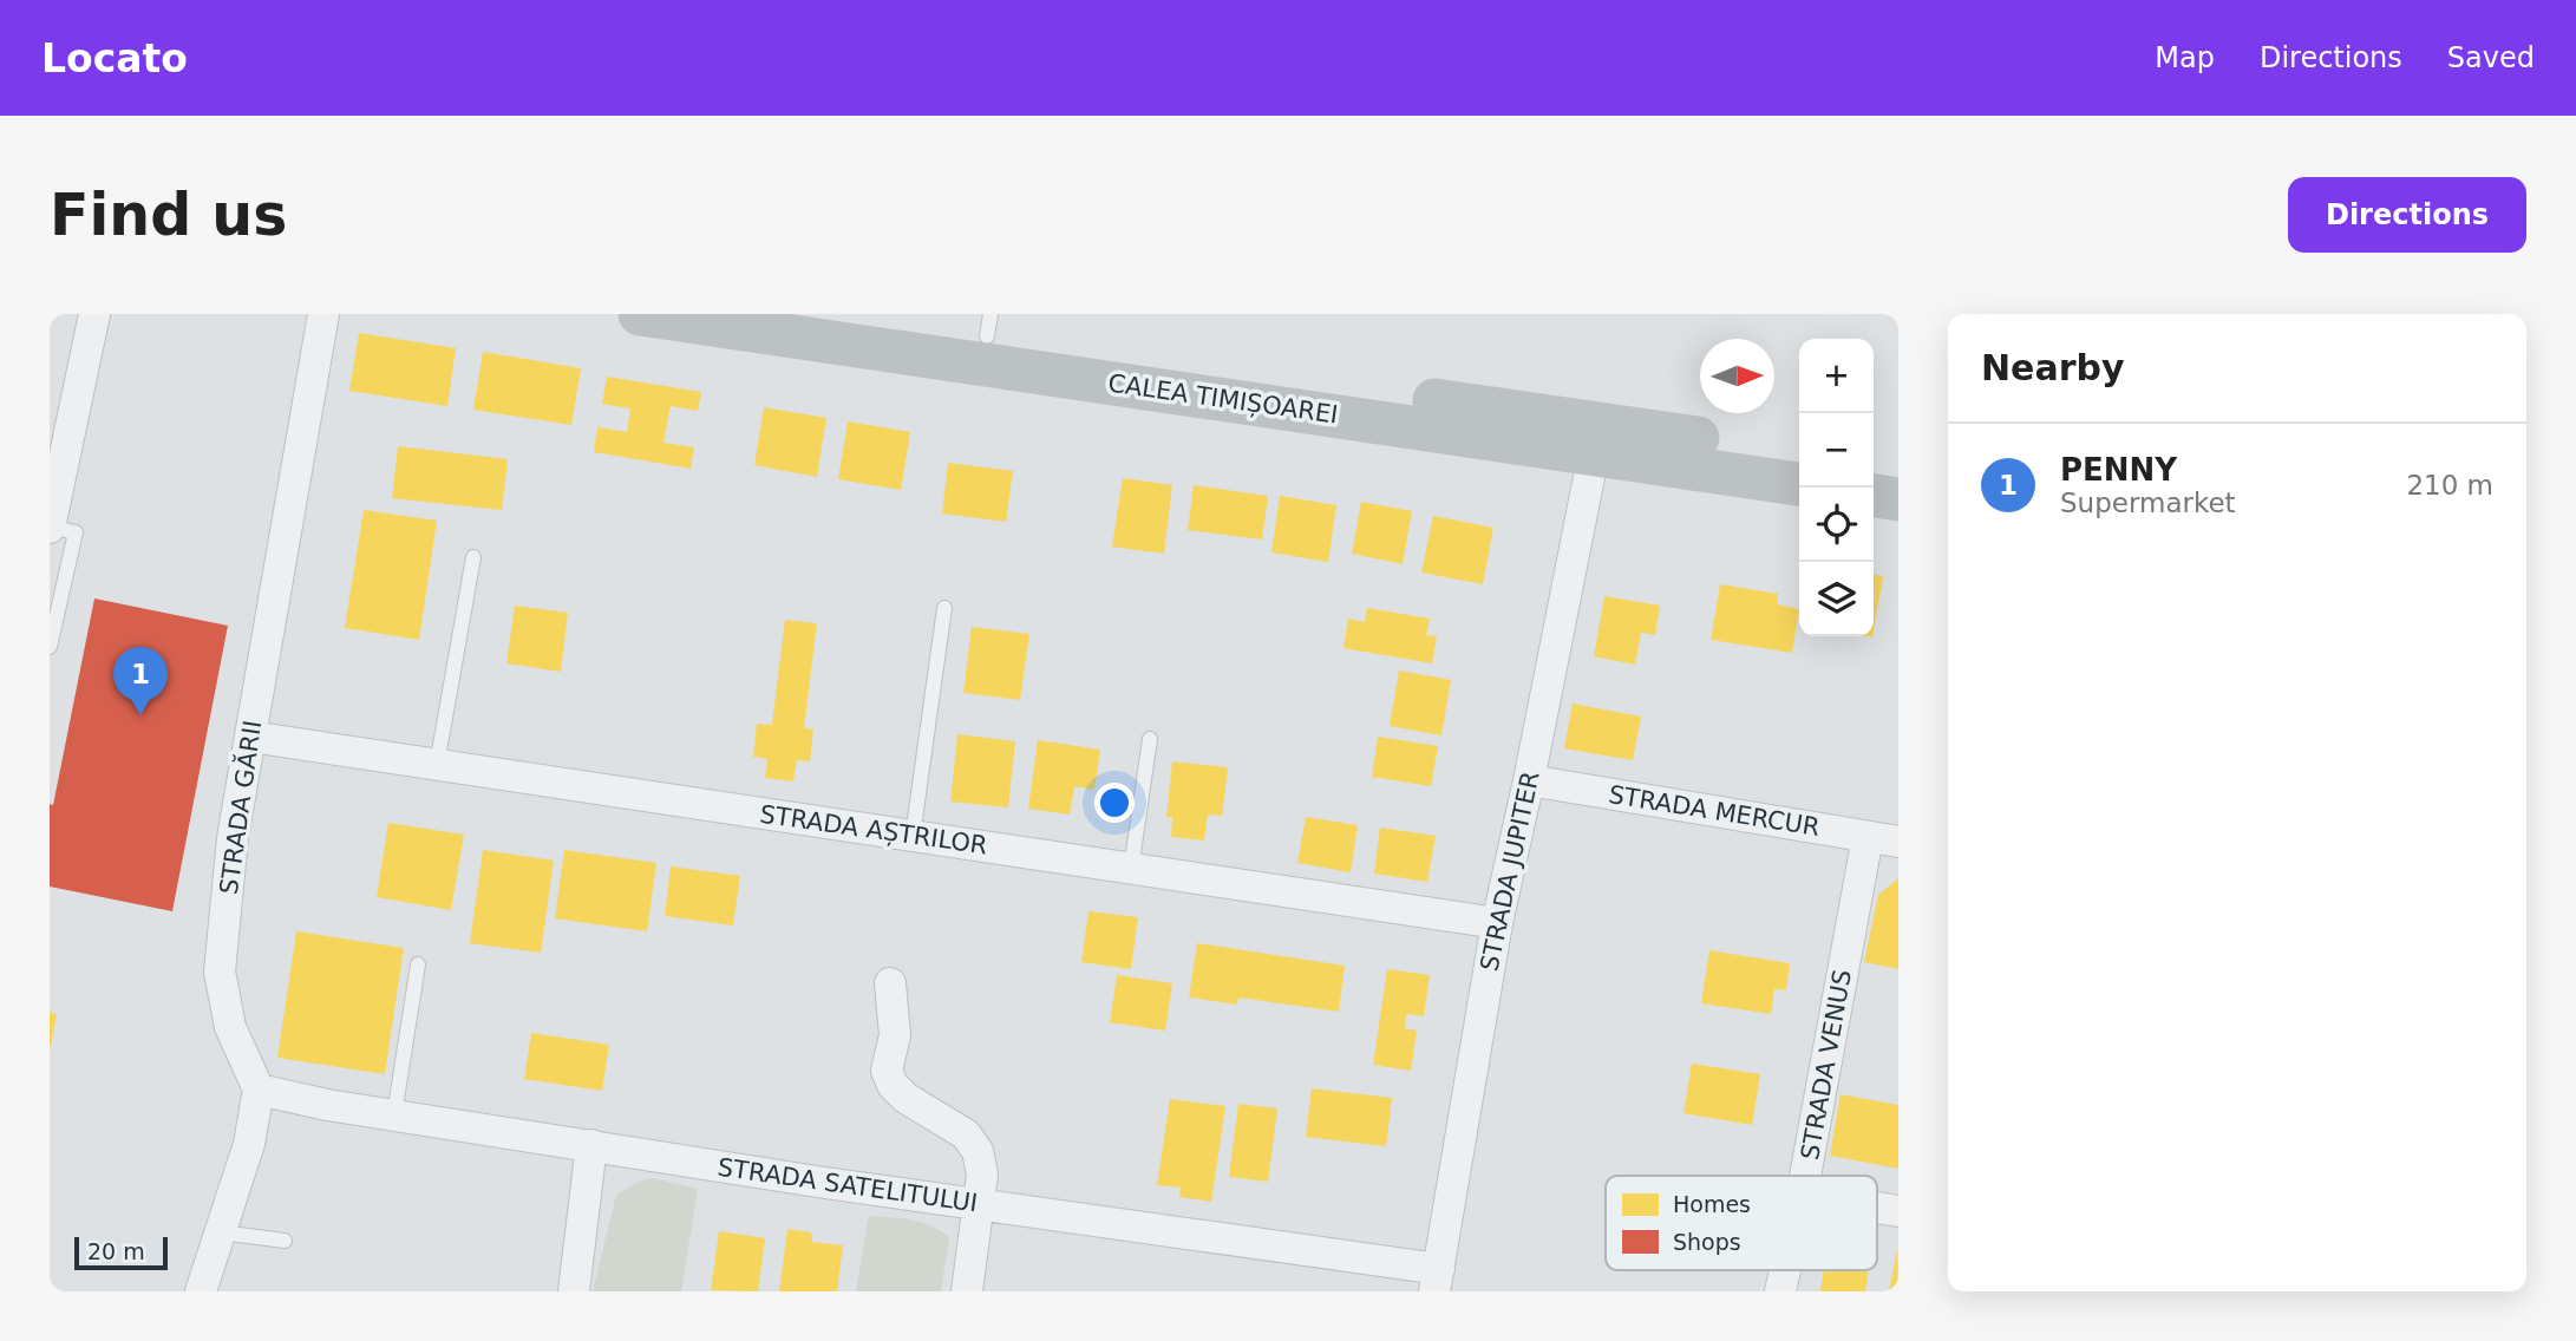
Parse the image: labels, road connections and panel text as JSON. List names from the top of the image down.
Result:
{
  "streets": {
    "main road": ["CALEA TIMIȘOAREI"],
    "street": [
      "STRADA GĂRII",
      "STRADA MERCUR",
      "STRADA AȘTRILOR",
      "STRADA JUPITER",
      "STRADA VENUS",
      "STRADA SATELITULUI"
    ]
  },
  "crossings": [
    ["CALEA TIMIȘOAREI", "STRADA JUPITER"],
    ["STRADA GĂRII", "STRADA AȘTRILOR"],
    ["STRADA GĂRII", "STRADA SATELITULUI"],
    ["STRADA MERCUR", "STRADA JUPITER"],
    ["STRADA MERCUR", "STRADA VENUS"],
    ["STRADA AȘTRILOR", "STRADA JUPITER"],
    ["STRADA JUPITER", "STRADA SATELITULUI"]
  ],
  "legend": ["Homes", "Shops"],
  "scale_bar": "20 m",
  "north": "right",
  "page": {
    "header": "Locato",
    "nav": ["Map", "Directions", "Saved"],
    "buttons": "Directions",
    "title": "Find us",
    "heading": "Nearby",
    "map_buttons": ["+", "−"],
    "list": [
      {
        "mark": "1",
        "name": "PENNY",
        "note": "Supermarket",
        "value": "210 m"
      }
    ],
    "pins": "1",
    "scale": "20 m"
  }
}
